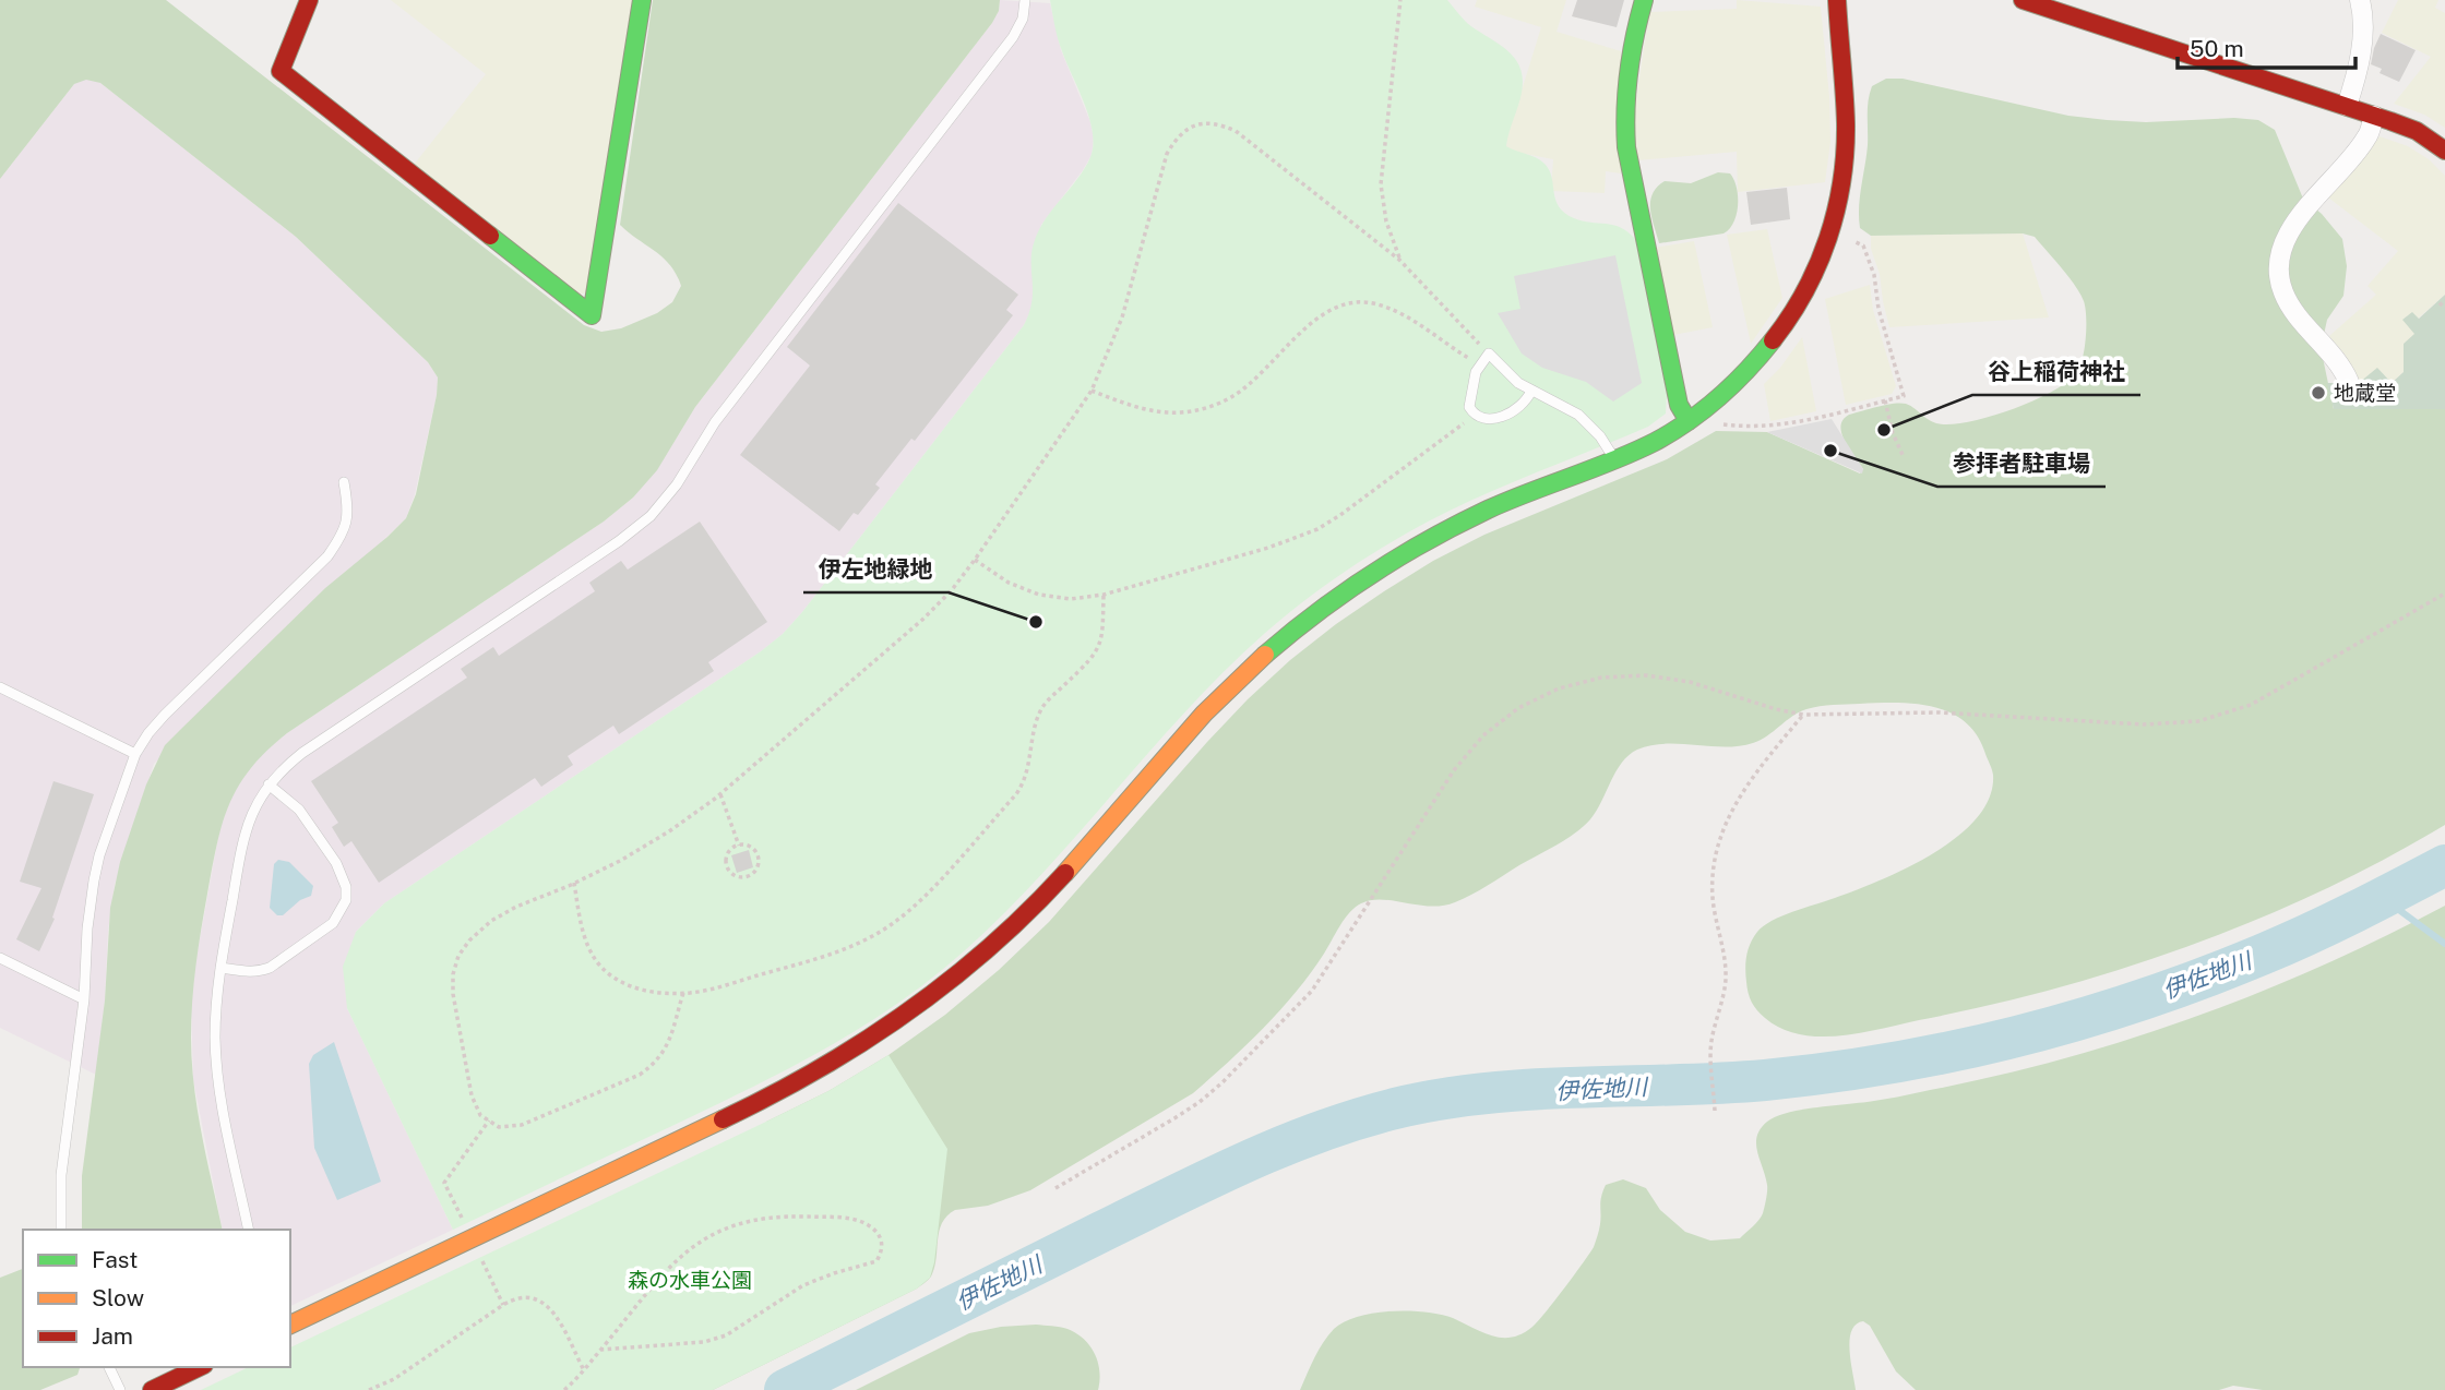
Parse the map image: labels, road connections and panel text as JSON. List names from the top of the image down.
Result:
{
  "water": ["伊佐地川"],
  "parks": ["森の水車公園"],
  "places": [
    "地蔵堂",
    "谷上稲荷神社",
    "参拝者駐車場",
    "伊左地緑地"
  ],
  "legend": ["Fast", "Slow", "Jam"],
  "scale_bar": "50 m"
}
